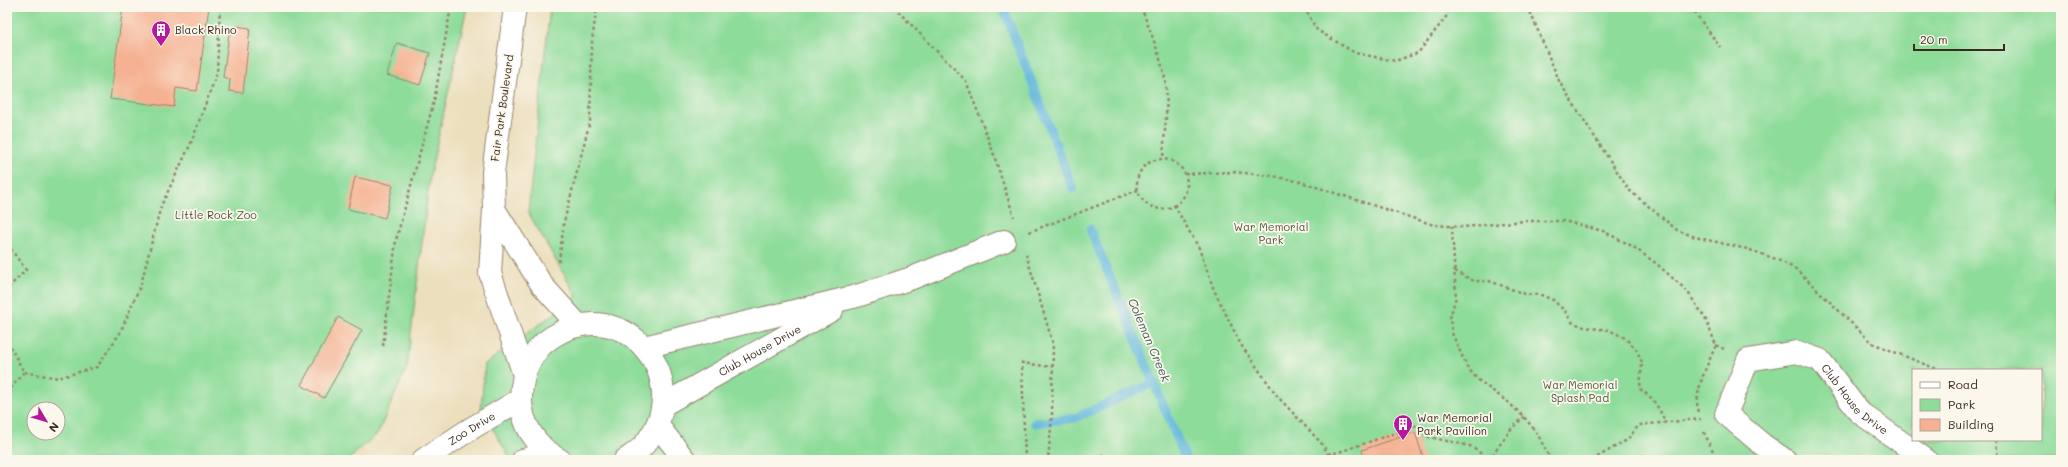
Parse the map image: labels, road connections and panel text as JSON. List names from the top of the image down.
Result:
{
  "streets": {
    "street": ["Fair Park Boulevard", "Club House Drive", "Zoo Drive"]
  },
  "crossings": [
    ["Fair Park Boulevard", "Club House Drive"],
    ["Fair Park Boulevard", "Zoo Drive"]
  ],
  "water": ["Coleman Creek"],
  "parks": ["Little Rock Zoo", "War Memorial Park", "War Memorial Splash Pad"],
  "places": {
    "building": ["Black Rhino", "War Memorial Park Pavilion"]
  },
  "legend": ["Road", "Park", "Building"],
  "scale_bar": "20 m",
  "north": "bottom right"
}
